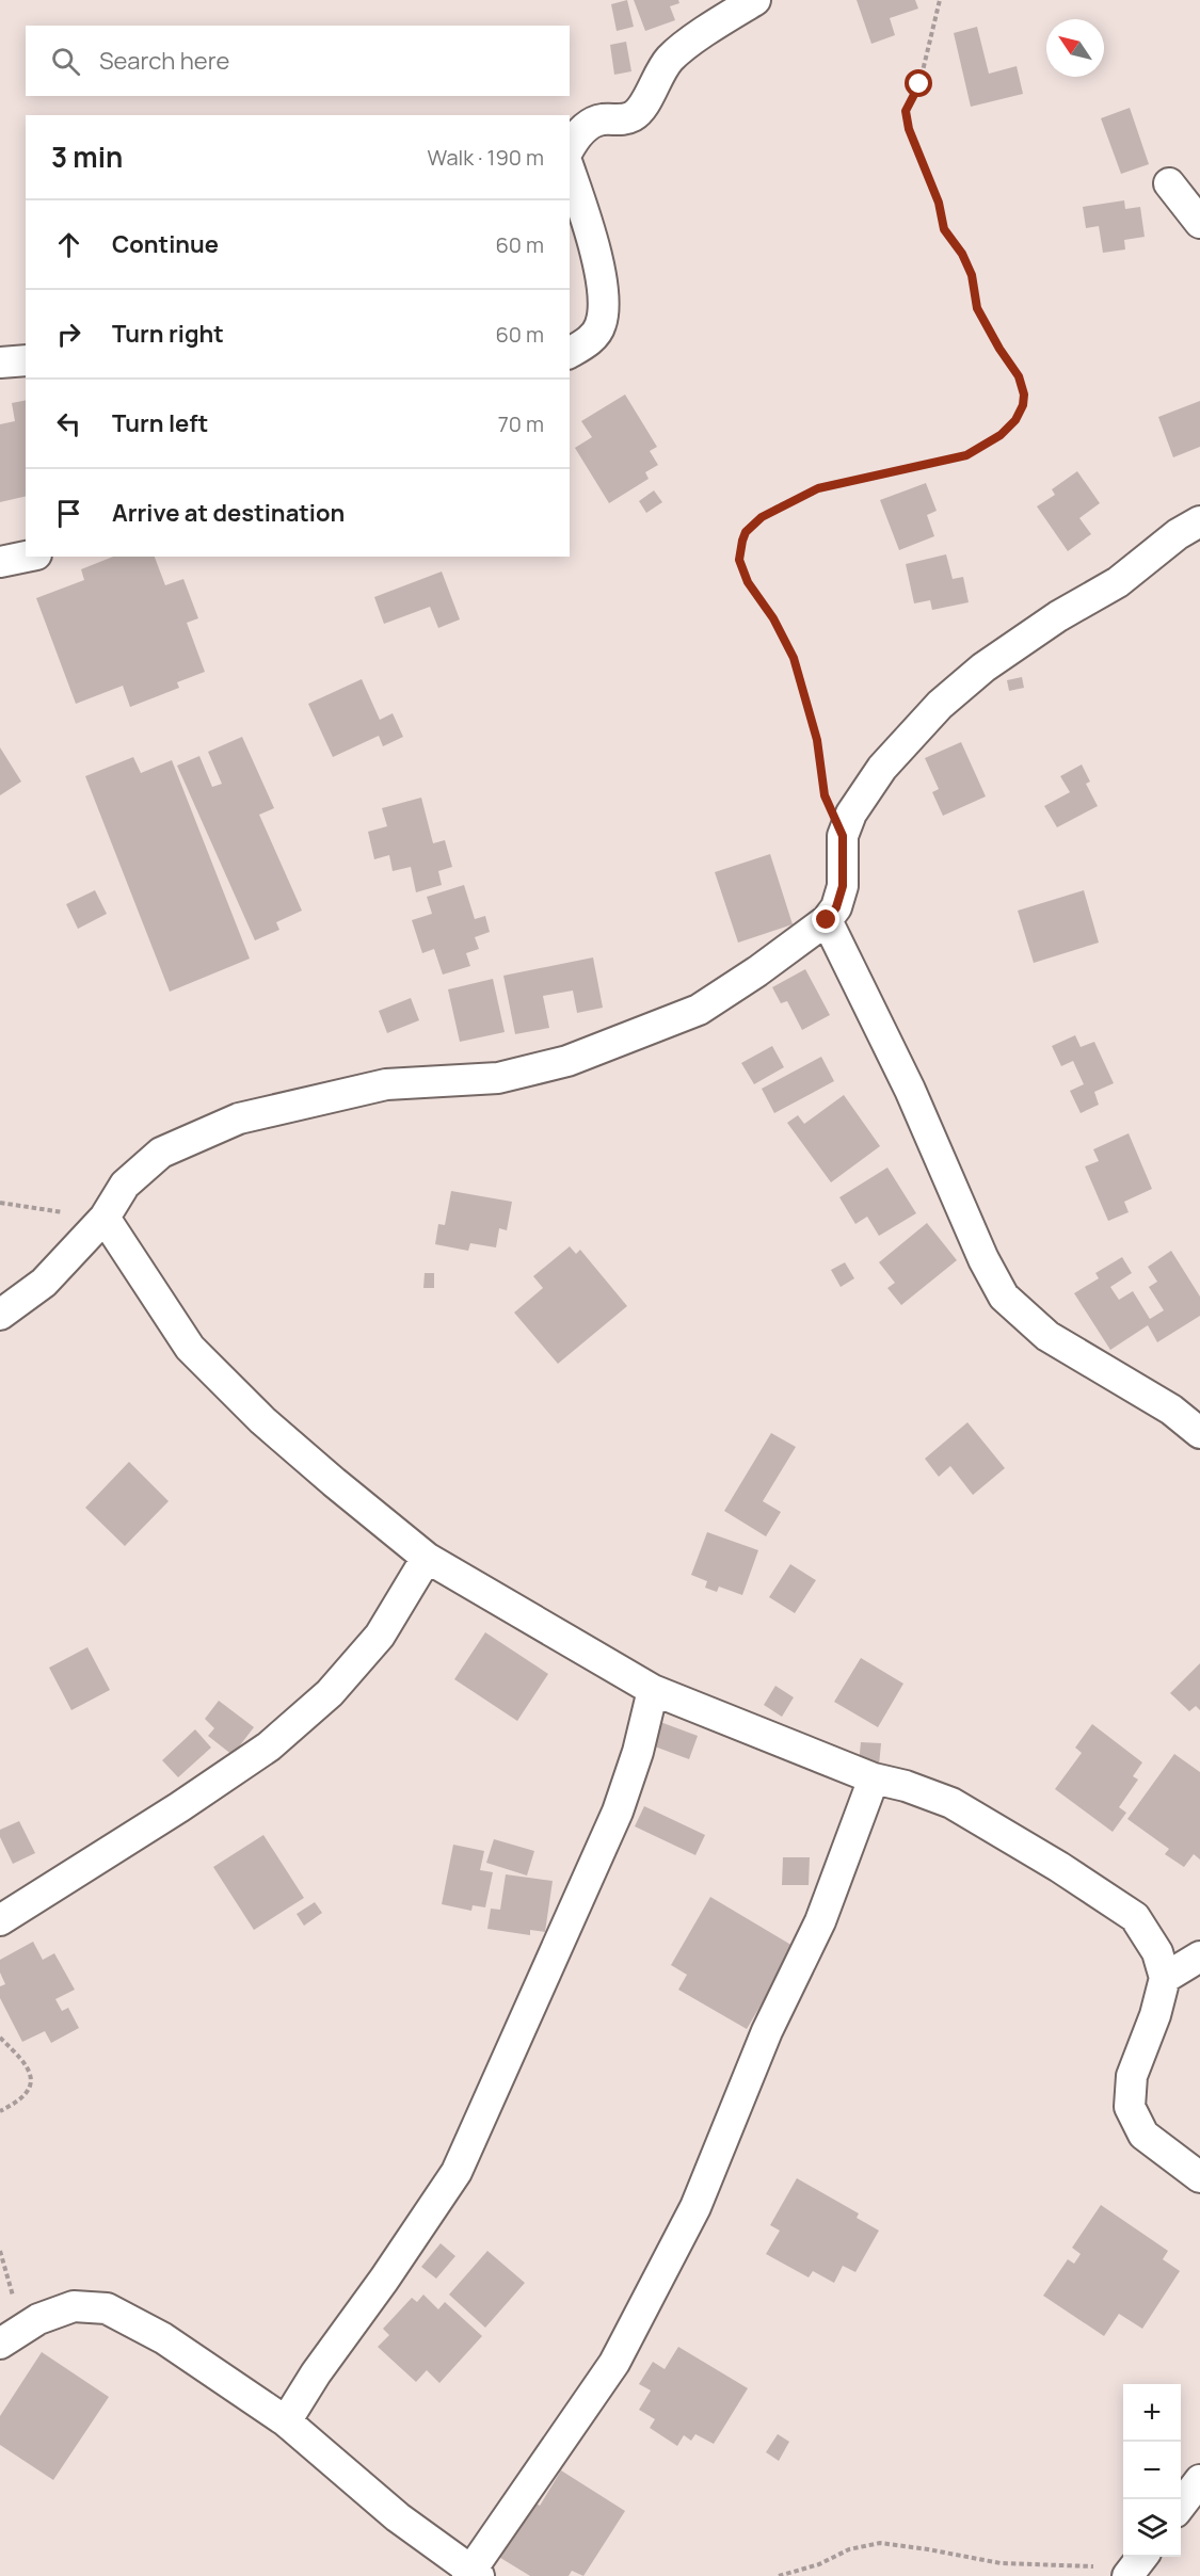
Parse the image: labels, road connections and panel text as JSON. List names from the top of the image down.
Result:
{
  "north": "top left",
  "page": {
    "search": "Search here",
    "heading": ["3 min", "Walk · 190 m"],
    "list": [
      ["Continue", "60 m"],
      ["Turn right", "60 m"],
      ["Turn left", "70 m"],
      "Arrive at destination"
    ],
    "map_buttons": ["+", "−"]
  }
}
